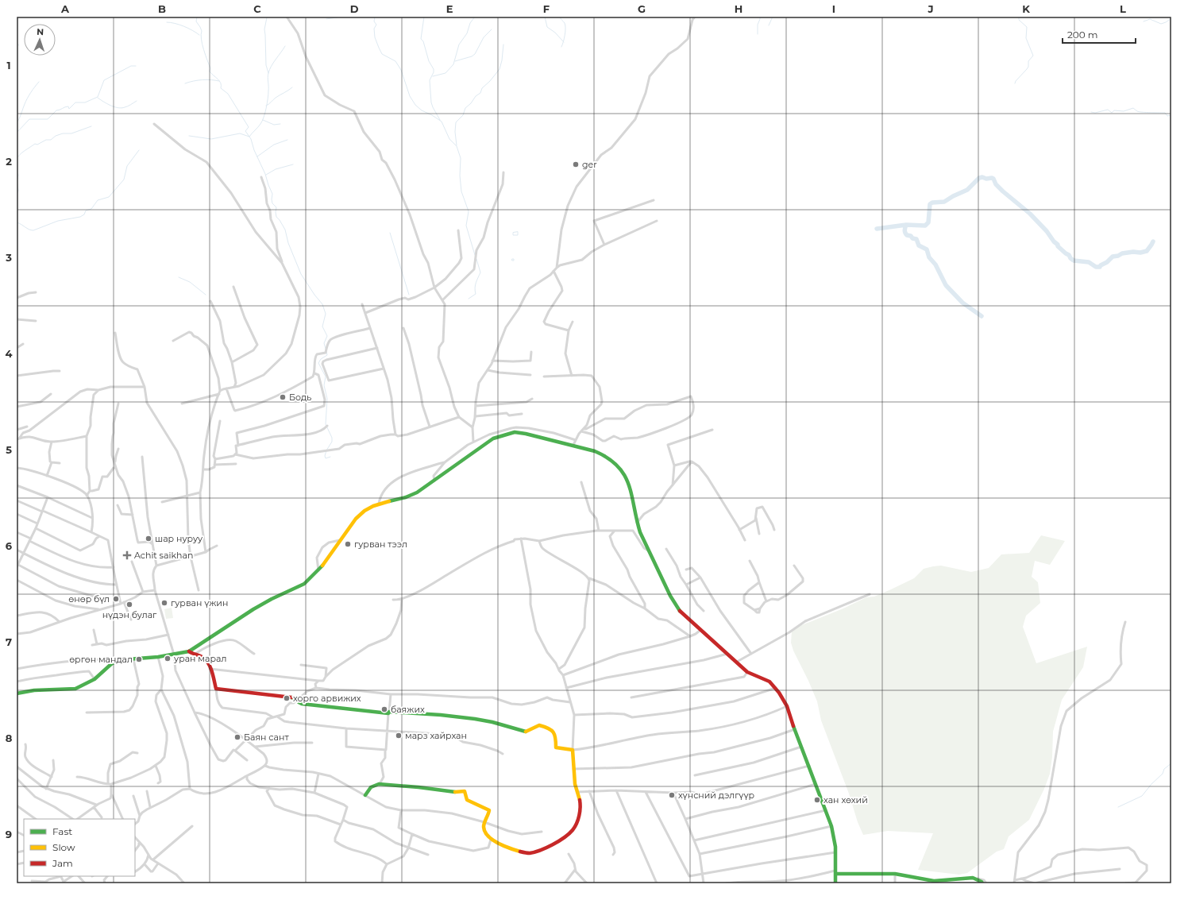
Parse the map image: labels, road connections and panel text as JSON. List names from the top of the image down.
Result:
{
  "places": {
    "other": [
      "ger",
      "Бодь",
      "шар нуруу",
      "гурван тээл",
      "өнөр бүл",
      "гурван үжин",
      "нүдэн булаг",
      "уран марал",
      "өргөн мандал",
      "хорго арвижих",
      "баяжих",
      "марз хайрхан",
      "Баян сант",
      "хүнсний дэлгүүр",
      "хан хөхий"
    ],
    "health": ["Achit saikhan"]
  },
  "legend": ["Fast", "Slow", "Jam"],
  "scale_bar": "200 m",
  "north": "top",
  "grid": {
    "columns": [
      "A",
      "B",
      "C",
      "D",
      "E",
      "F",
      "G",
      "H",
      "I",
      "J",
      "K",
      "L"
    ],
    "rows": [
      "1",
      "2",
      "3",
      "4",
      "5",
      "6",
      "7",
      "8",
      "9"
    ]
  }
}
